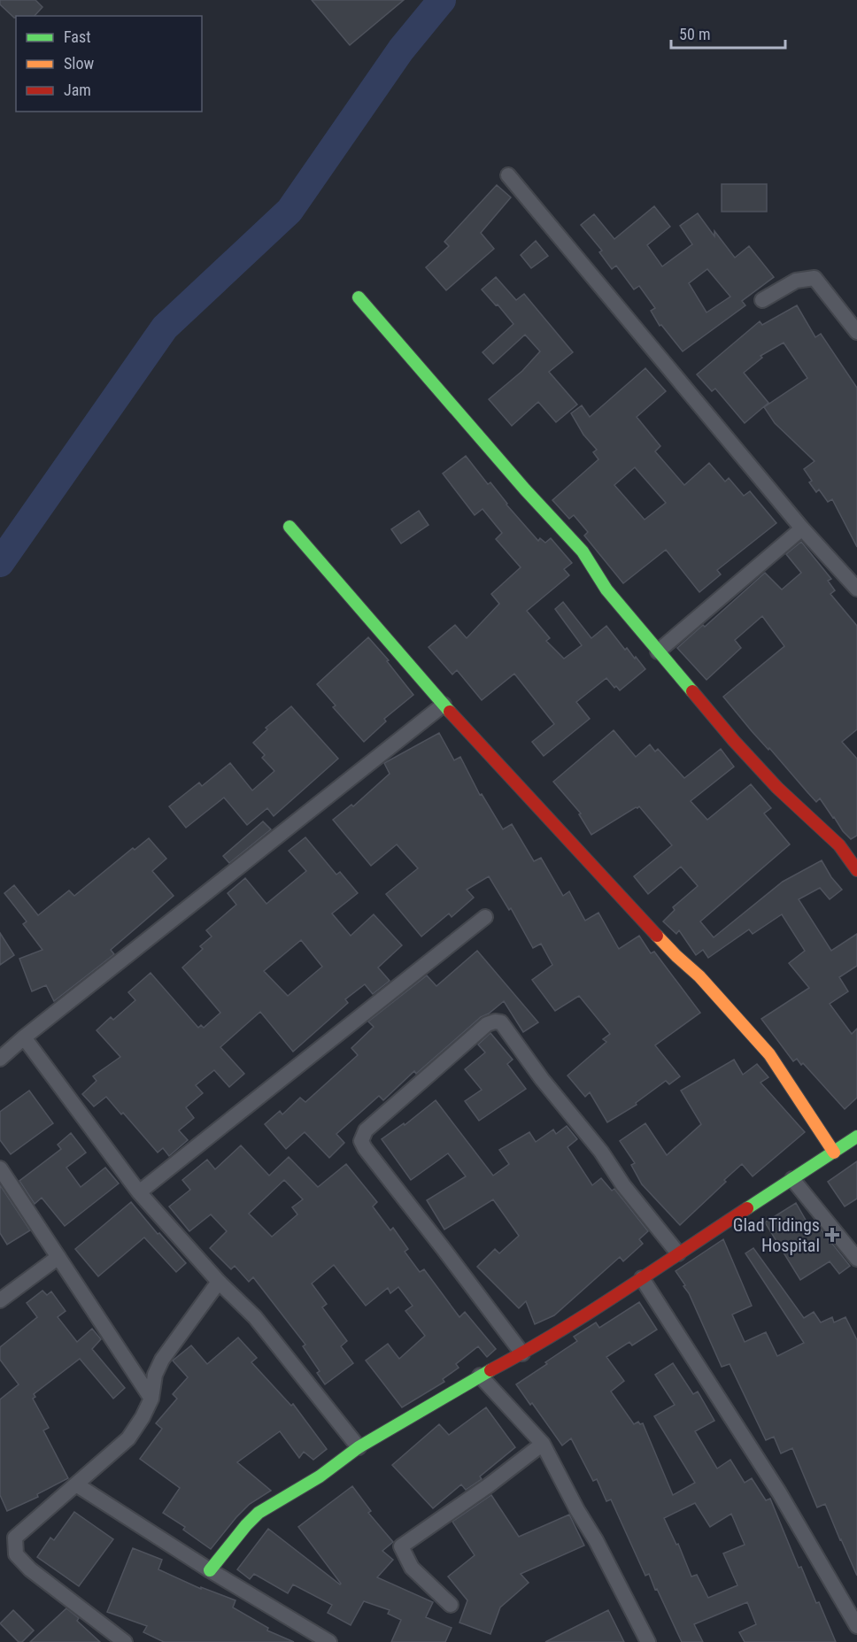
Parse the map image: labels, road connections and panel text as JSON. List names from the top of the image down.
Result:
{
  "places": {
    "health": ["Glad Tidings Hospital"]
  },
  "legend": ["Fast", "Slow", "Jam"],
  "scale_bar": "50 m"
}
